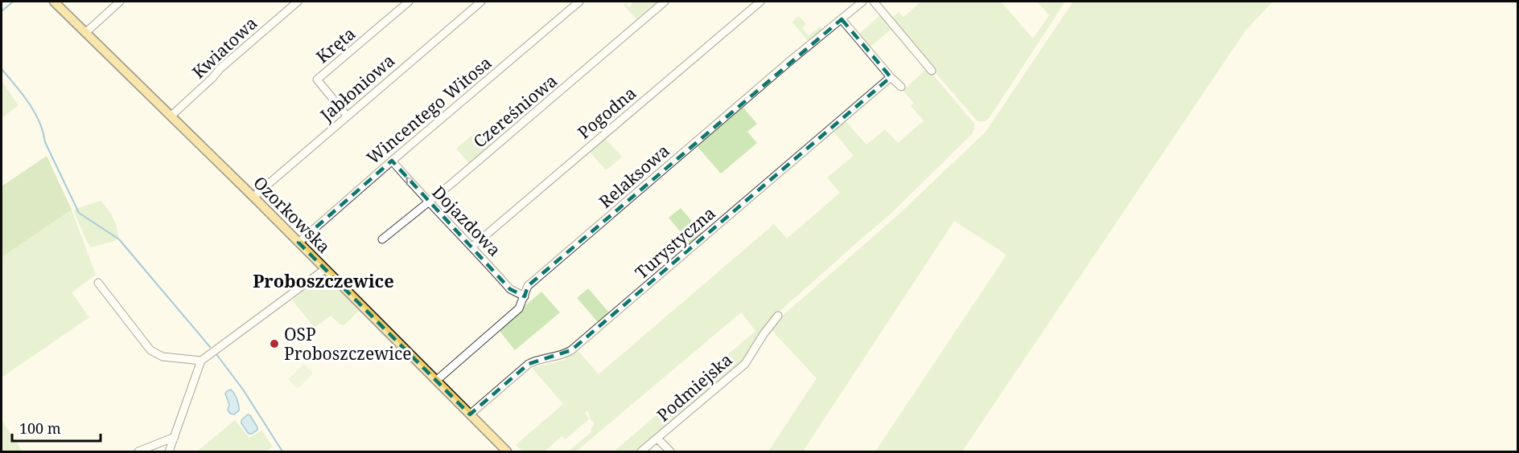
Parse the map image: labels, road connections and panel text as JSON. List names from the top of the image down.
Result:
{
  "streets": {
    "main road": ["Ozorkowska"],
    "street": [
      "Kręta",
      "Kwiatowa",
      "Jabłoniowa",
      "Wincentego Witosa",
      "Czereśniowa",
      "Pogodna",
      "Relaksowa",
      "Dojazdowa",
      "Turystyczna",
      "Podmiejska"
    ]
  },
  "crossings": [
    ["Kręta", "Jabłoniowa"],
    ["Kwiatowa", "Ozorkowska"],
    ["Jabłoniowa", "Ozorkowska"],
    ["Wincentego Witosa", "Ozorkowska"],
    ["Wincentego Witosa", "Dojazdowa"],
    ["Czereśniowa", "Dojazdowa"],
    ["Pogodna", "Dojazdowa"],
    ["Relaksowa", "Ozorkowska"],
    ["Relaksowa", "Dojazdowa"],
    ["Ozorkowska", "Turystyczna"]
  ],
  "districts": ["Proboszczewice"],
  "places": ["OSP Proboszczewice"],
  "scale_bar": "100 m"
}
